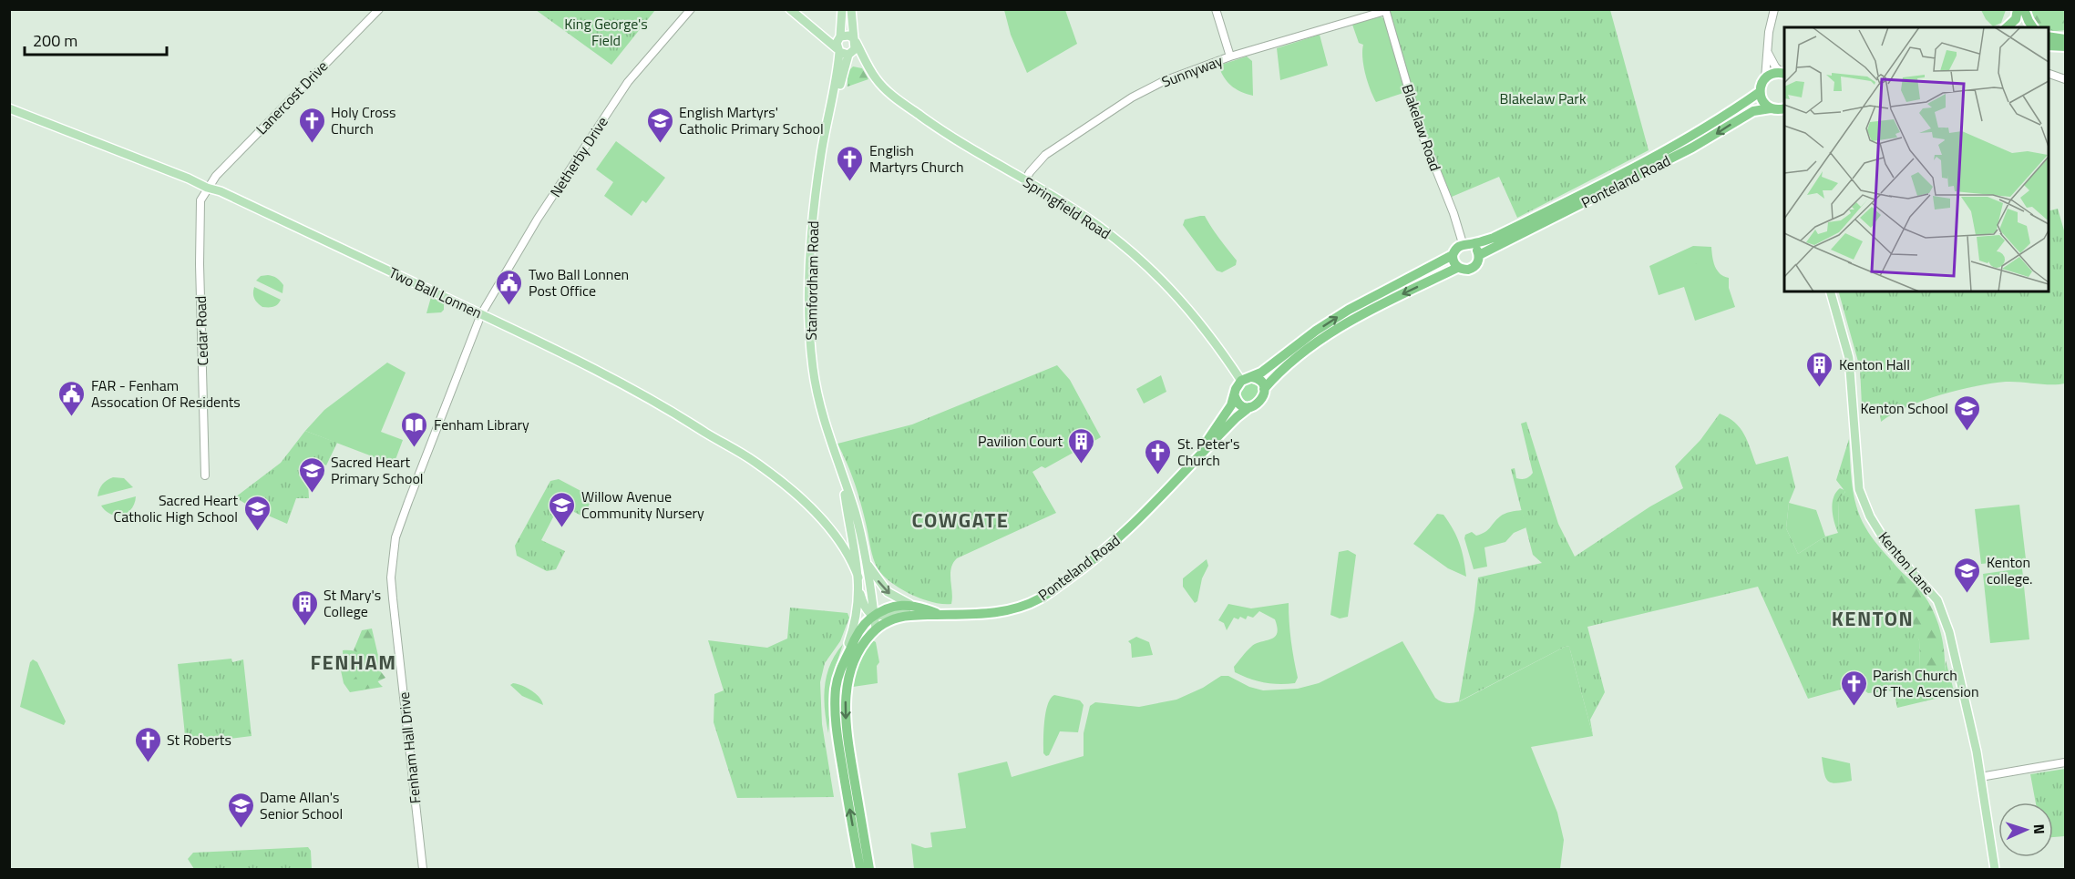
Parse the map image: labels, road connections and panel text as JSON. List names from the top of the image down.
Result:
{
  "streets": {
    "highway": ["Ponteland Road"],
    "main road": [
      "Springfield Road",
      "Stamfordham Road",
      "Two Ball Lonnen",
      "Kenton Lane"
    ],
    "street": [
      "Sunnyway",
      "Lanercost Drive",
      "Blakelaw Road",
      "Netherby Drive",
      "Cedar Road",
      "Fenham Hall Drive"
    ]
  },
  "crossings": [
    ["Sunnyway", "Blakelaw Road"],
    ["Sunnyway", "Springfield Road"],
    ["Lanercost Drive", "Two Ball Lonnen"],
    ["Lanercost Drive", "Cedar Road"],
    ["Blakelaw Road", "Ponteland Road"],
    ["Netherby Drive", "Two Ball Lonnen"],
    ["Netherby Drive", "Fenham Hall Drive"],
    ["Ponteland Road", "Springfield Road"],
    ["Ponteland Road", "Stamfordham Road"],
    ["Springfield Road", "Stamfordham Road"],
    ["Stamfordham Road", "Two Ball Lonnen"],
    ["Two Ball Lonnen", "Cedar Road"],
    ["Two Ball Lonnen", "Fenham Hall Drive"]
  ],
  "districts": ["COWGATE", "KENTON", "FENHAM"],
  "parks": ["King George's Field", "Blakelaw Park"],
  "places": {
    "church": [
      "Holy Cross Church",
      "English Martyrs Church",
      "St. Peter's Church",
      "Parish Church Of The Ascension",
      "St Roberts"
    ],
    "school or university": [
      "English Martyrs' Catholic Primary School",
      "Kenton School",
      "Sacred Heart Primary School",
      "Willow Avenue Community Nursery",
      "Sacred Heart Catholic High School",
      "Kenton college.",
      "Dame Allan's Senior School"
    ],
    "public building": ["Two Ball Lonnen Post Office", "FAR - Fenham Assocation Of Residents"],
    "building": ["Kenton Hall", "Pavilion Court", "St Mary's College"],
    "library": ["Fenham Library"]
  },
  "scale_bar": "200 m",
  "north": "right"
}
